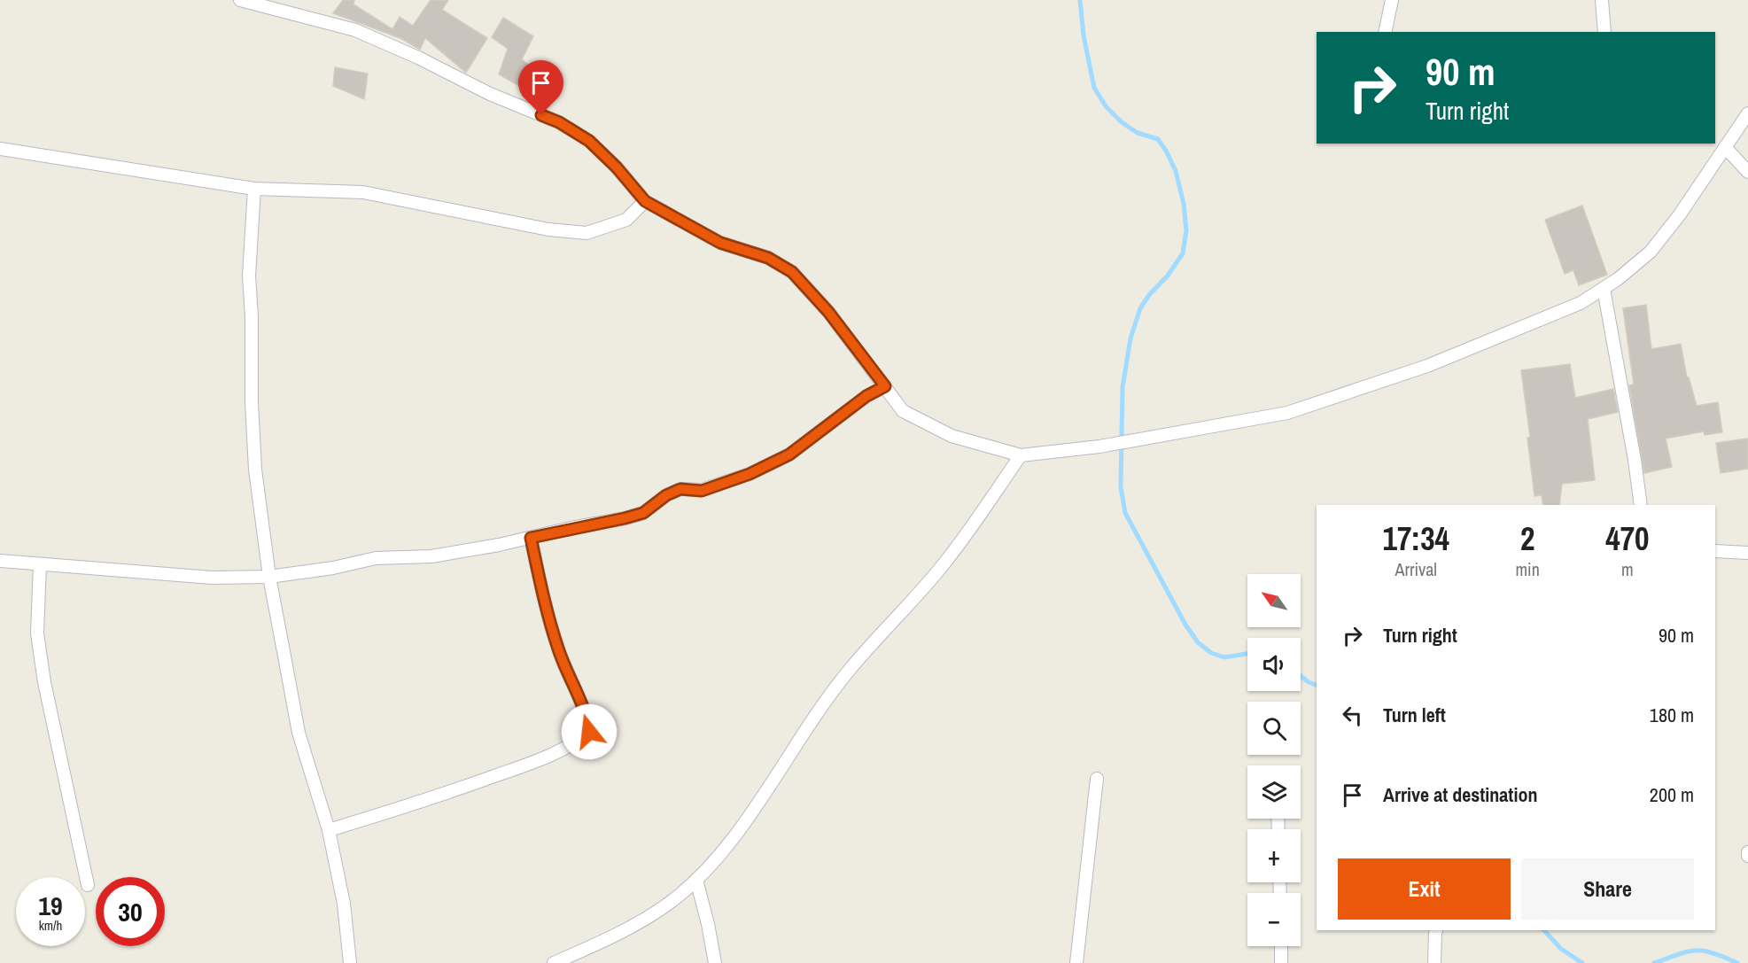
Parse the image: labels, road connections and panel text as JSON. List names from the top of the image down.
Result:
{
  "north": "top left",
  "page": {
    "turn": ["90 m", "Turn right"],
    "eta": [
      "17:34",
      "Arrival",
      "2",
      "min",
      "470",
      "m"
    ],
    "map_buttons": ["+", "−"],
    "list": [
      {
        "name": "Turn right",
        "value": "90 m"
      },
      {
        "name": "Turn left",
        "value": "180 m"
      },
      {
        "name": "Arrive at destination",
        "value": "200 m"
      }
    ],
    "buttons": ["Exit", "Share"],
    "speed": "19 km/h",
    "limit": "30"
  }
}
